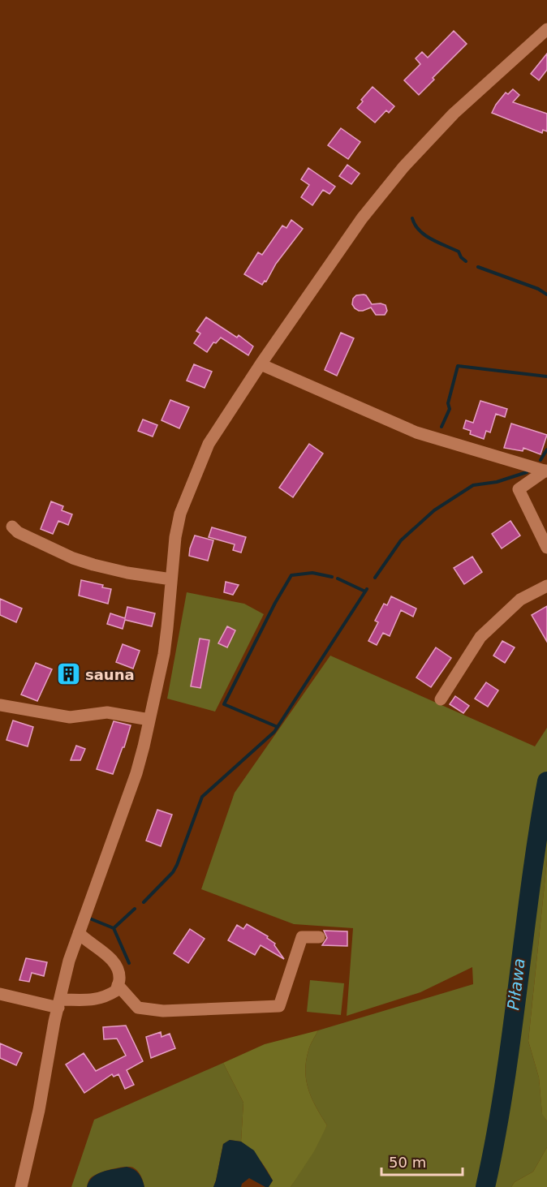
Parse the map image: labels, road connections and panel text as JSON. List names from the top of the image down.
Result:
{
  "water": ["Piława"],
  "places": {
    "building": ["sauna"]
  },
  "scale_bar": "50 m"
}
